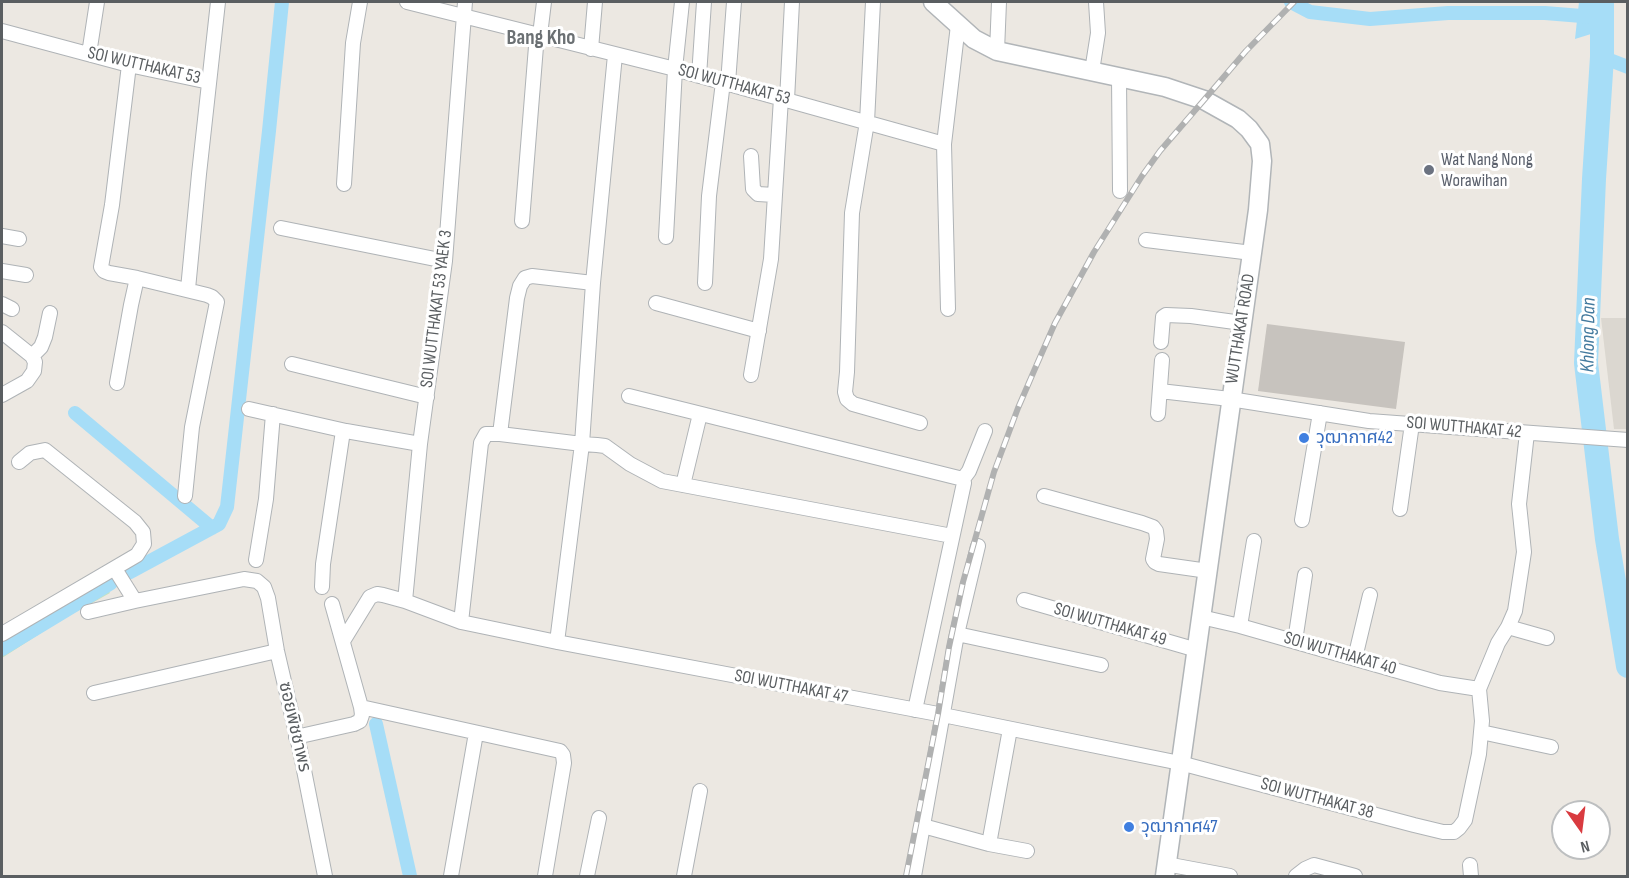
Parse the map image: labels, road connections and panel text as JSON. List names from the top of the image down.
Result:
{
  "streets": {
    "main road": ["WUTTHAKAT ROAD"],
    "street": [
      "SOI WUTTHAKAT 53",
      "SOI WUTTHAKAT 53 YAEK 3",
      "SOI WUTTHAKAT 42",
      "SOI WUTTHAKAT 49",
      "SOI WUTTHAKAT 40",
      "SOI WUTTHAKAT 47",
      "ซอยพิชชาพร",
      "SOI WUTTHAKAT 38"
    ]
  },
  "crossings": [
    ["SOI WUTTHAKAT 53", "SOI WUTTHAKAT 53 YAEK 3"],
    ["SOI WUTTHAKAT 53 YAEK 3", "SOI WUTTHAKAT 47"],
    ["WUTTHAKAT ROAD", "SOI WUTTHAKAT 42"],
    ["WUTTHAKAT ROAD", "SOI WUTTHAKAT 49"],
    ["WUTTHAKAT ROAD", "SOI WUTTHAKAT 40"],
    ["WUTTHAKAT ROAD", "SOI WUTTHAKAT 47"],
    ["WUTTHAKAT ROAD", "SOI WUTTHAKAT 38"],
    ["SOI WUTTHAKAT 47", "SOI WUTTHAKAT 38"]
  ],
  "districts": ["Bang Kho"],
  "water": ["Khlong Dan"],
  "places": ["Wat Nang Nong Worawihan", "วุฒากาศ42", "วุฒากาศ47"],
  "north": "bottom"
}
